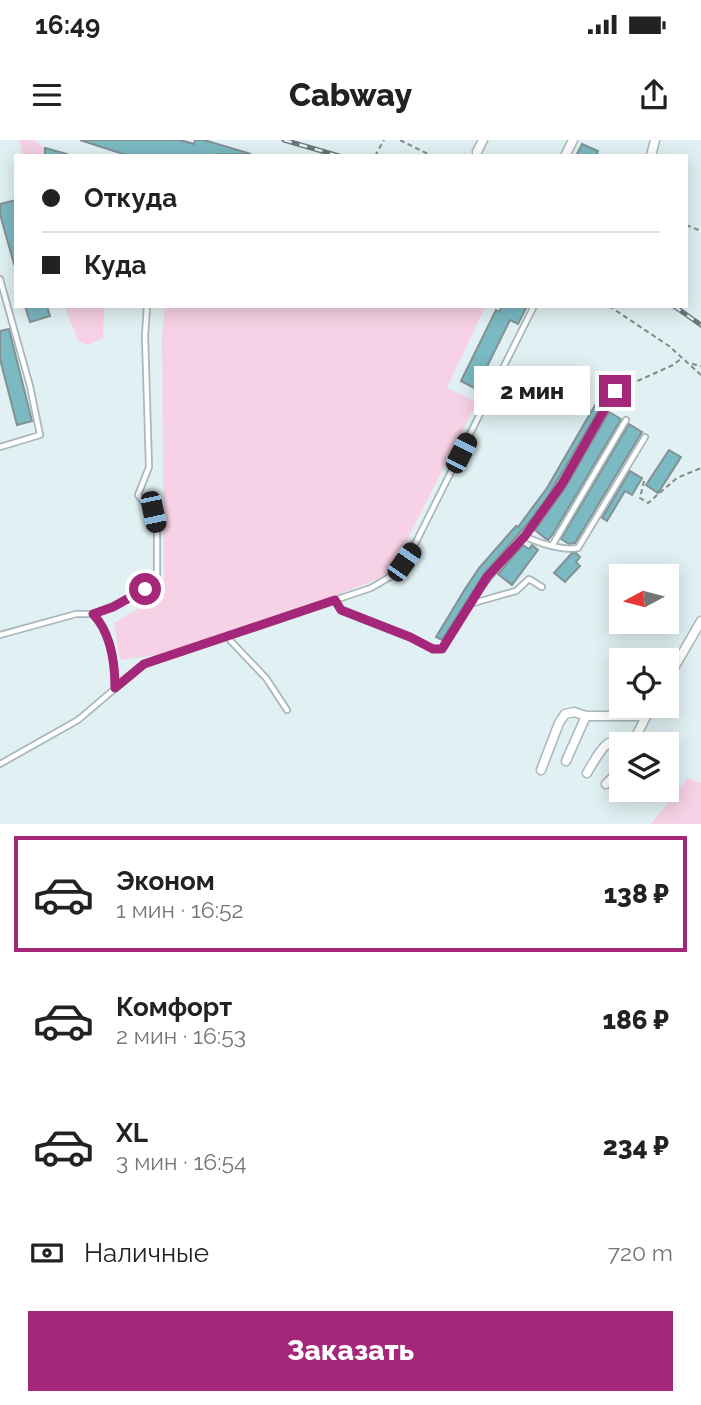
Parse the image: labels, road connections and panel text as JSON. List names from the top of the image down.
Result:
{
  "north": "left",
  "page": {
    "status": "16:49",
    "header": "Cabway",
    "banner": ["Откуда", "Куда"],
    "bubble": "2 мин",
    "list": [
      {
        "name": "Эконом",
        "note": "1 мин · 16:52",
        "value": "138 ₽"
      },
      {
        "name": "Комфорт",
        "note": "2 мин · 16:53",
        "value": "186 ₽"
      },
      {
        "name": "XL",
        "note": "3 мин · 16:54",
        "value": "234 ₽"
      }
    ],
    "pay": ["Наличные", "720 m"],
    "buttons": "Заказать"
  }
}
